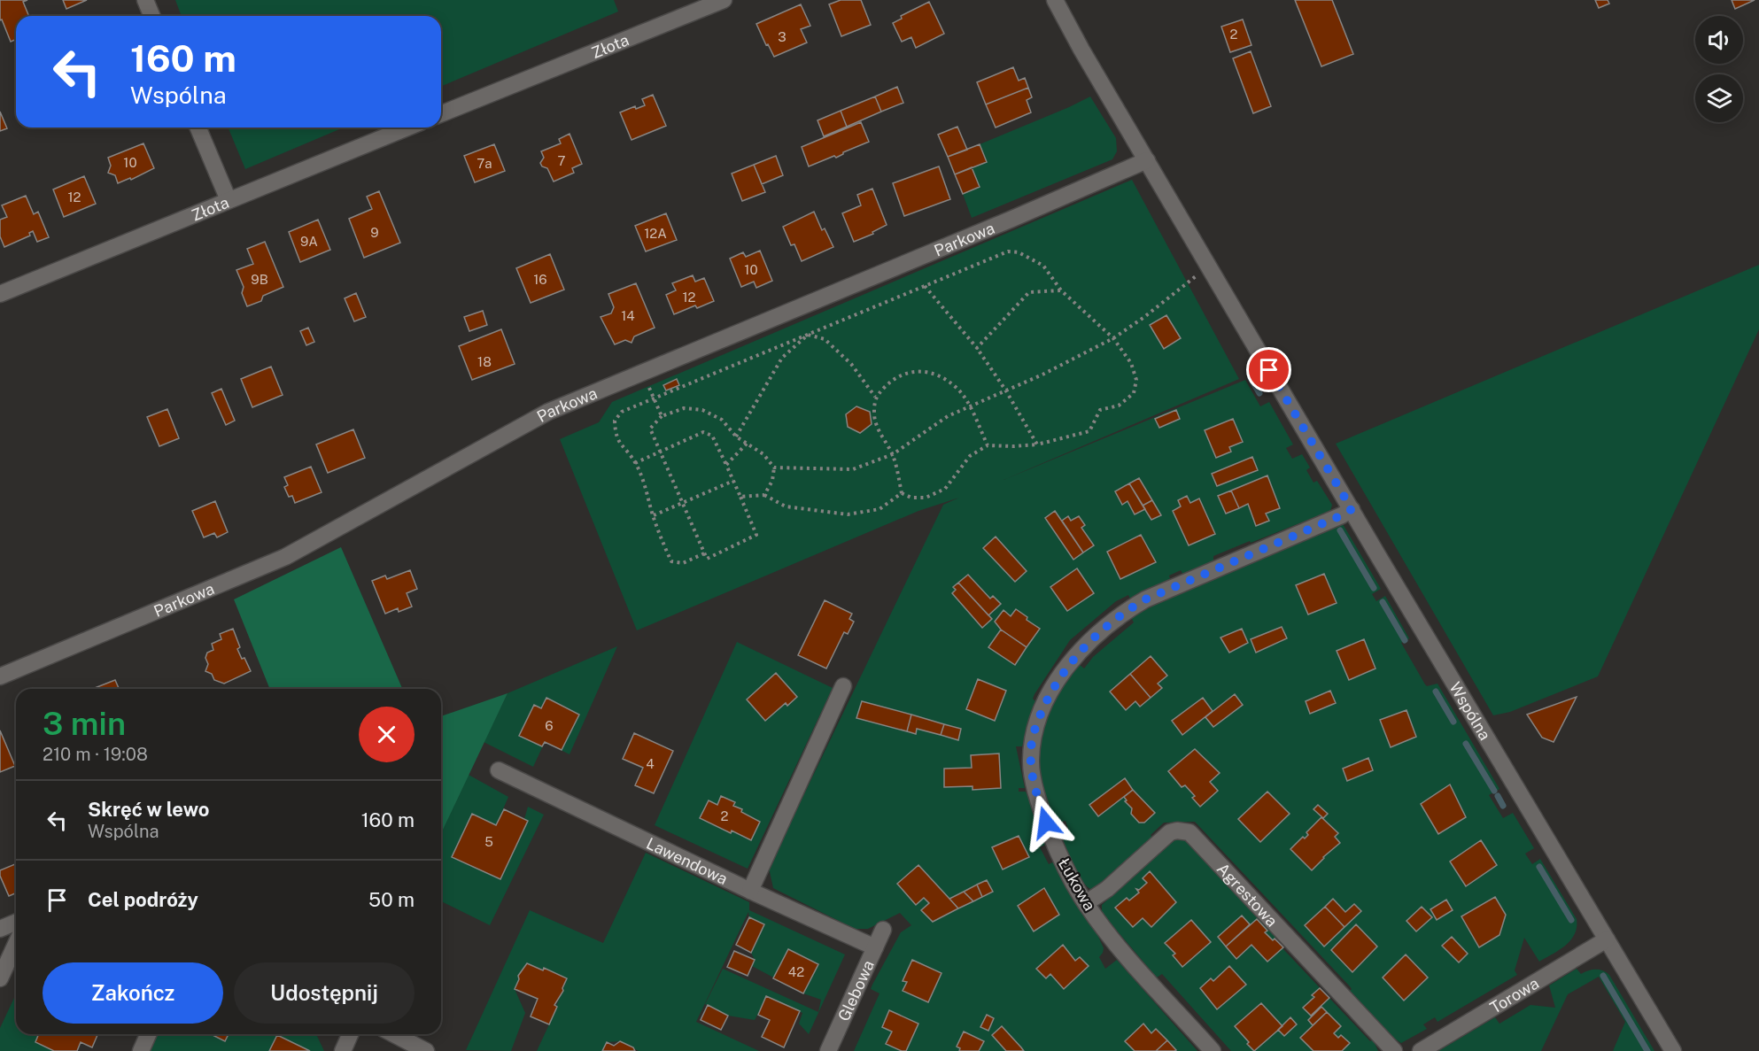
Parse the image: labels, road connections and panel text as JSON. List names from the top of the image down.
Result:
{
  "streets": {
    "street": [
      "Złota",
      "Parkowa",
      "Wspólna",
      "Lawendowa",
      "Łukowa",
      "Agrestowa",
      "Glebowa",
      "Torowa"
    ]
  },
  "crossings": [
    ["Parkowa", "Wspólna"],
    ["Wspólna", "Łukowa"],
    ["Wspólna", "Torowa"],
    ["Lawendowa", "Glebowa"],
    ["Łukowa", "Agrestowa"]
  ],
  "house_numbers": [
    "2",
    "3",
    "7",
    "10",
    "7a",
    "12",
    "9",
    "12A",
    "9A",
    "10",
    "9B",
    "16",
    "12",
    "14",
    "18",
    "6",
    "4",
    "2",
    "5",
    "42"
  ],
  "page": {
    "turn": ["160 m", "Wspólna"],
    "heading": ["3 min", "210 m · 19:08"],
    "list": [
      {
        "name": "Skręć w lewo",
        "note": "Wspólna",
        "value": "160 m"
      },
      {
        "name": "Cel podróży",
        "value": "50 m"
      }
    ],
    "buttons": ["Zakończ", "Udostępnij"]
  }
}
